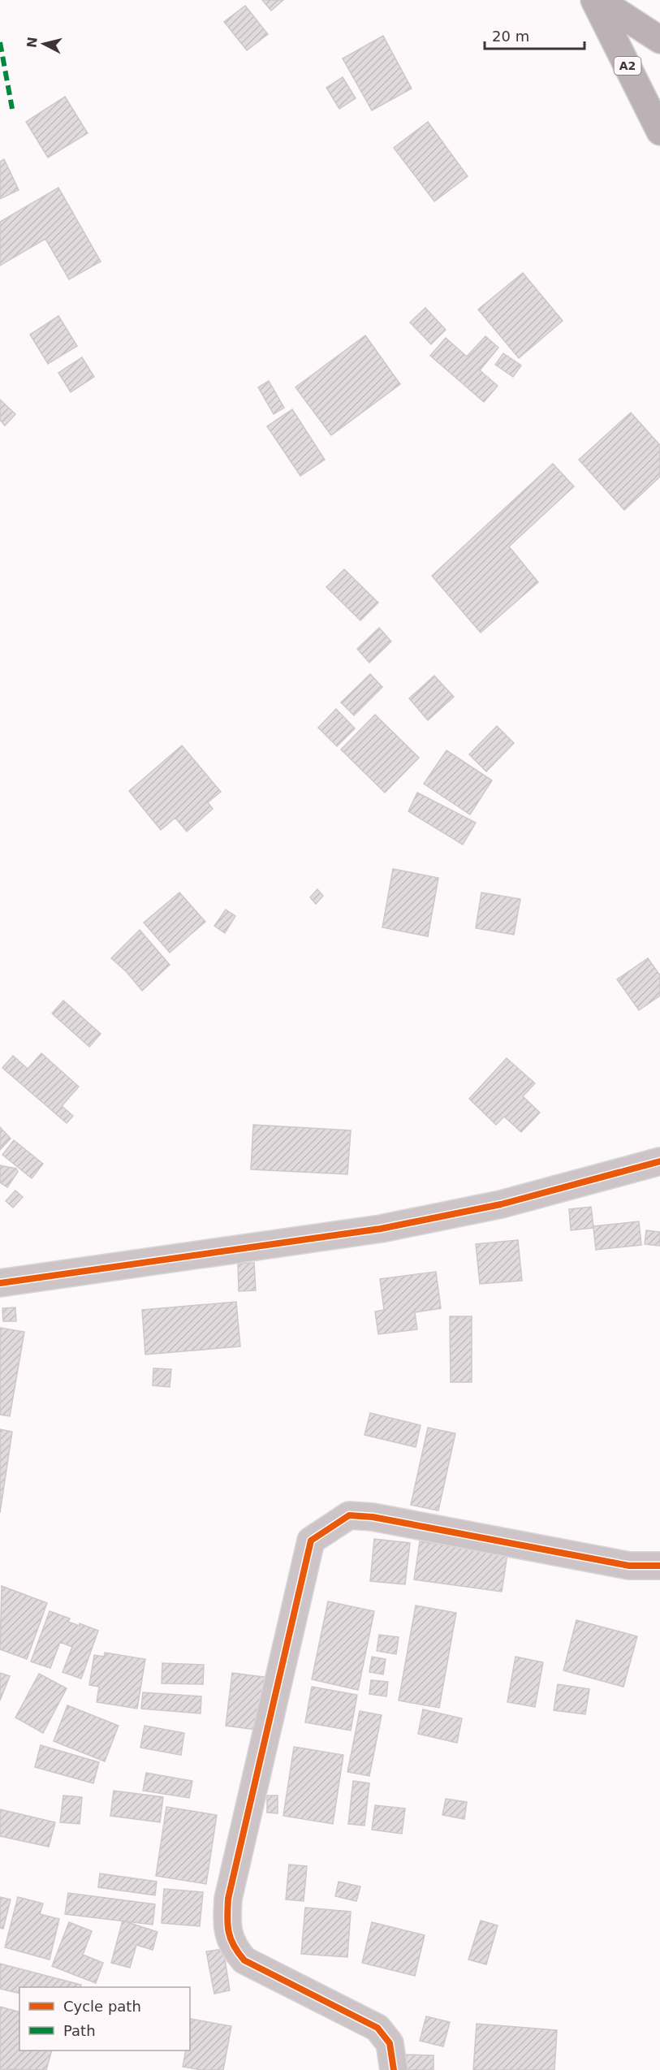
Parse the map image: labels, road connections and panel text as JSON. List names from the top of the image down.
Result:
{
  "streets": {
    "main road": ["A2"]
  },
  "legend": ["Cycle path", "Path"],
  "scale_bar": "20 m",
  "north": "left"
}
